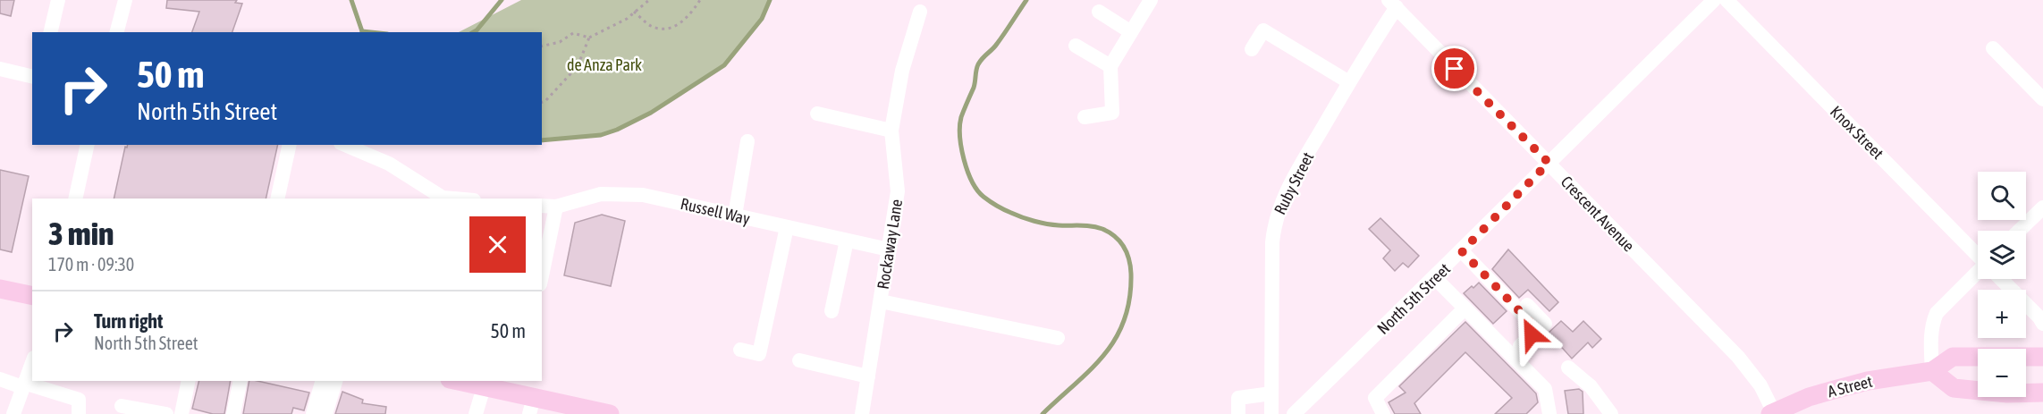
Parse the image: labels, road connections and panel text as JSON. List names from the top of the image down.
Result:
{
  "streets": {
    "main road": ["A Street"],
    "street": [
      "Knox Street",
      "Ruby Street",
      "Russell Way",
      "Crescent Avenue",
      "Rockaway Lane",
      "North 5th Street"
    ]
  },
  "crossings": [
    ["Ruby Street", "Crescent Avenue"],
    ["Russell Way", "Rockaway Lane"],
    ["Crescent Avenue", "North 5th Street"],
    ["Crescent Avenue", "A Street"]
  ],
  "parks": ["de Anza Park"],
  "page": {
    "turn": ["50 m", "North 5th Street"],
    "map_buttons": ["+", "−"],
    "heading": ["3 min", "170 m · 09:30"],
    "list": [
      {
        "name": "Turn right",
        "note": "North 5th Street",
        "value": "50 m"
      }
    ]
  }
}
